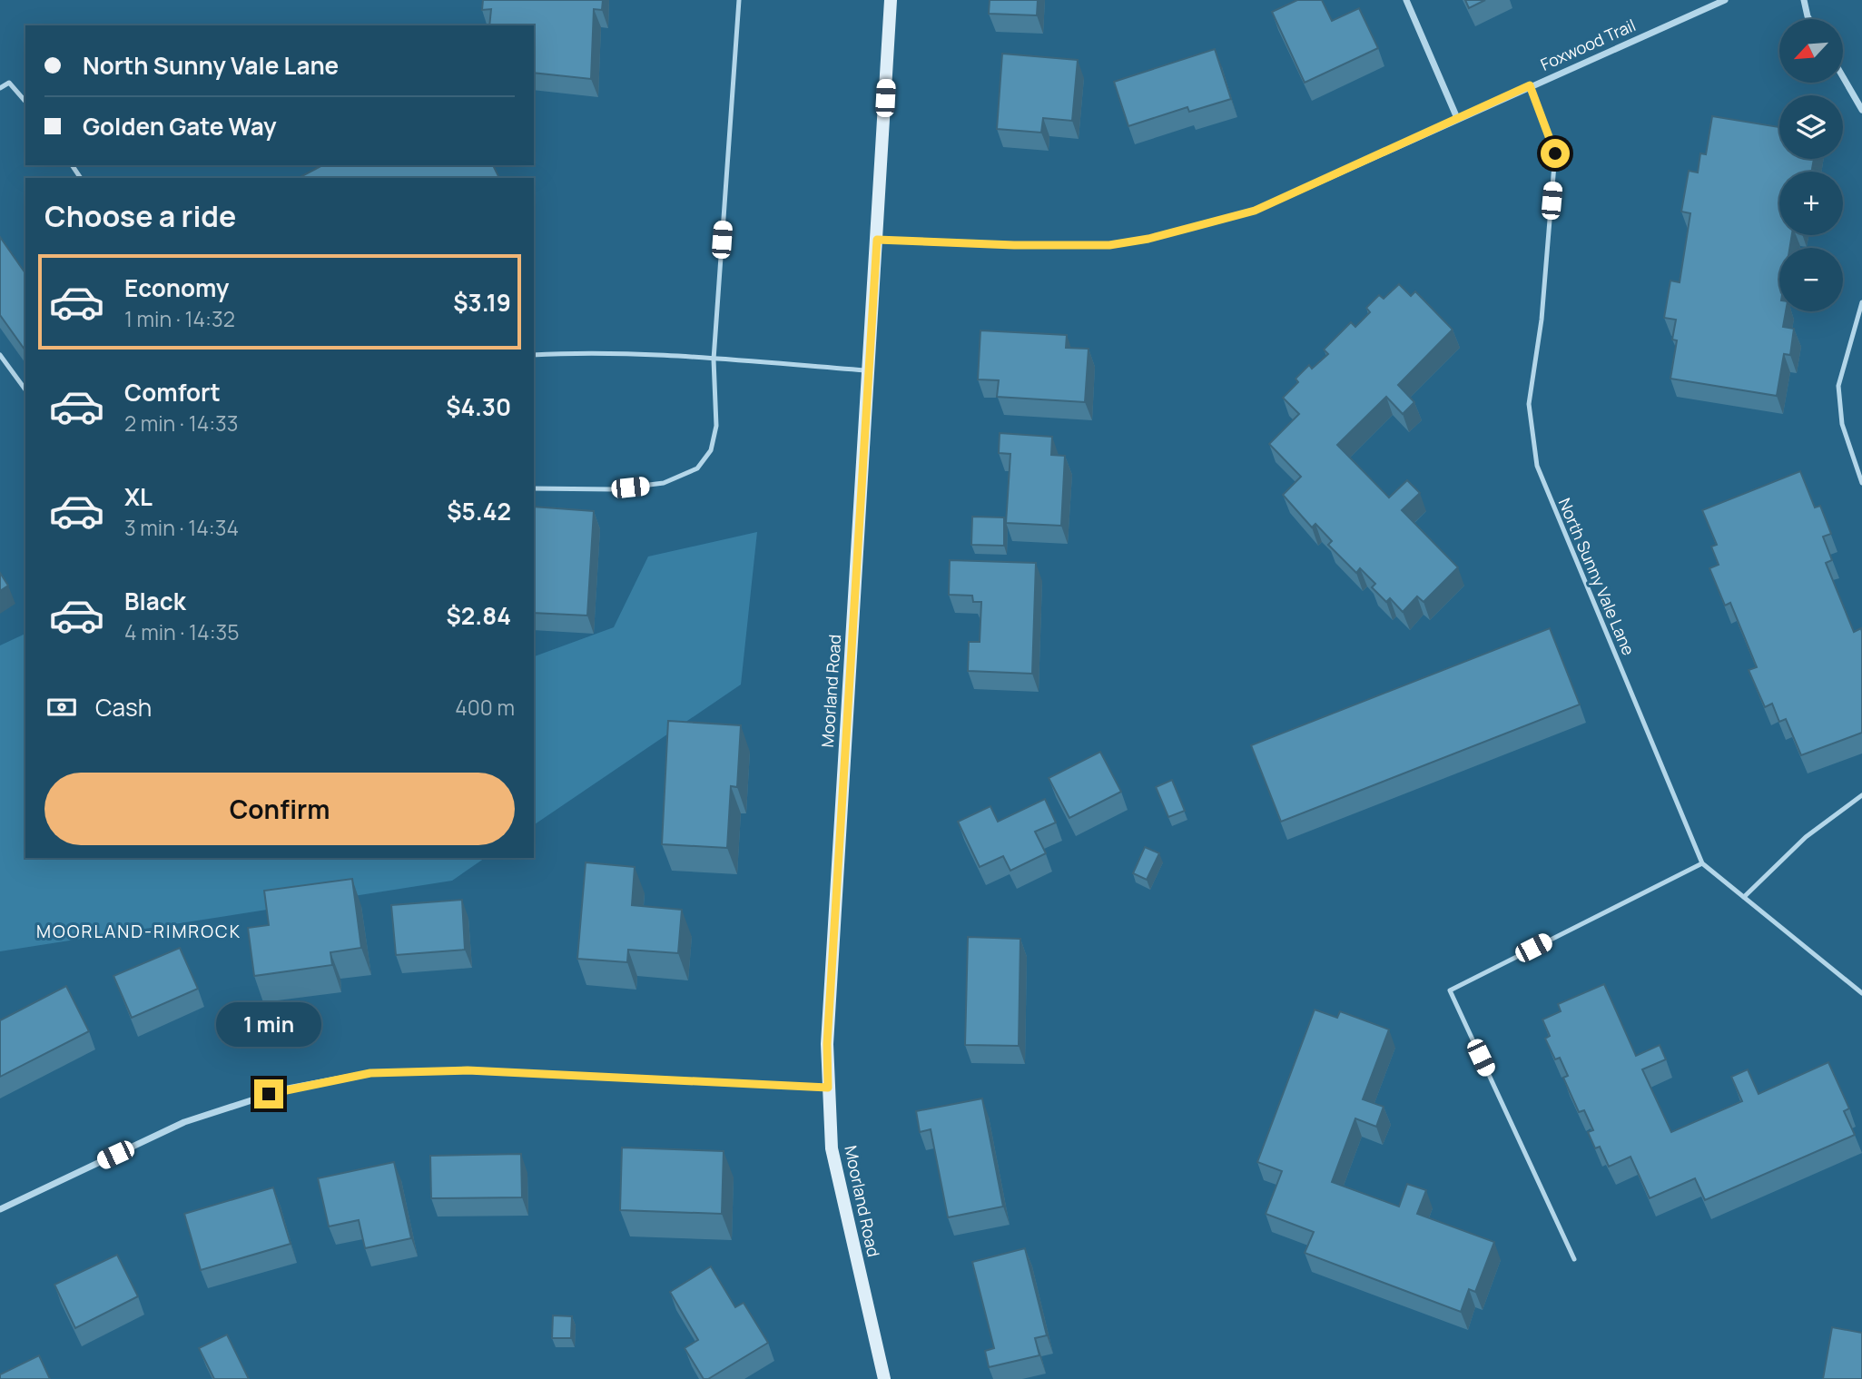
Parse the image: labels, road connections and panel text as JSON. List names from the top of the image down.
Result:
{
  "streets": {
    "street": ["Foxwood Trail", "Moorland Road"],
    "lane": ["North Sunny Vale Lane"]
  },
  "crossings": [
    ["Foxwood Trail", "North Sunny Vale Lane"],
    ["Foxwood Trail", "Moorland Road"]
  ],
  "districts": ["MOORLAND-RIMROCK"],
  "north": "bottom left",
  "page": {
    "map_buttons": ["+", "−"],
    "banner": ["North Sunny Vale Lane", "Golden Gate Way"],
    "heading": "Choose a ride",
    "list": [
      {
        "name": "Economy",
        "note": "1 min · 14:32",
        "value": "$3.19"
      },
      {
        "name": "Comfort",
        "note": "2 min · 14:33",
        "value": "$4.30"
      },
      {
        "name": "XL",
        "note": "3 min · 14:34",
        "value": "$5.42"
      },
      {
        "name": "Black",
        "note": "4 min · 14:35",
        "value": "$2.84"
      }
    ],
    "pay": ["Cash", "400 m"],
    "buttons": "Confirm",
    "bubble": "1 min"
  }
}
